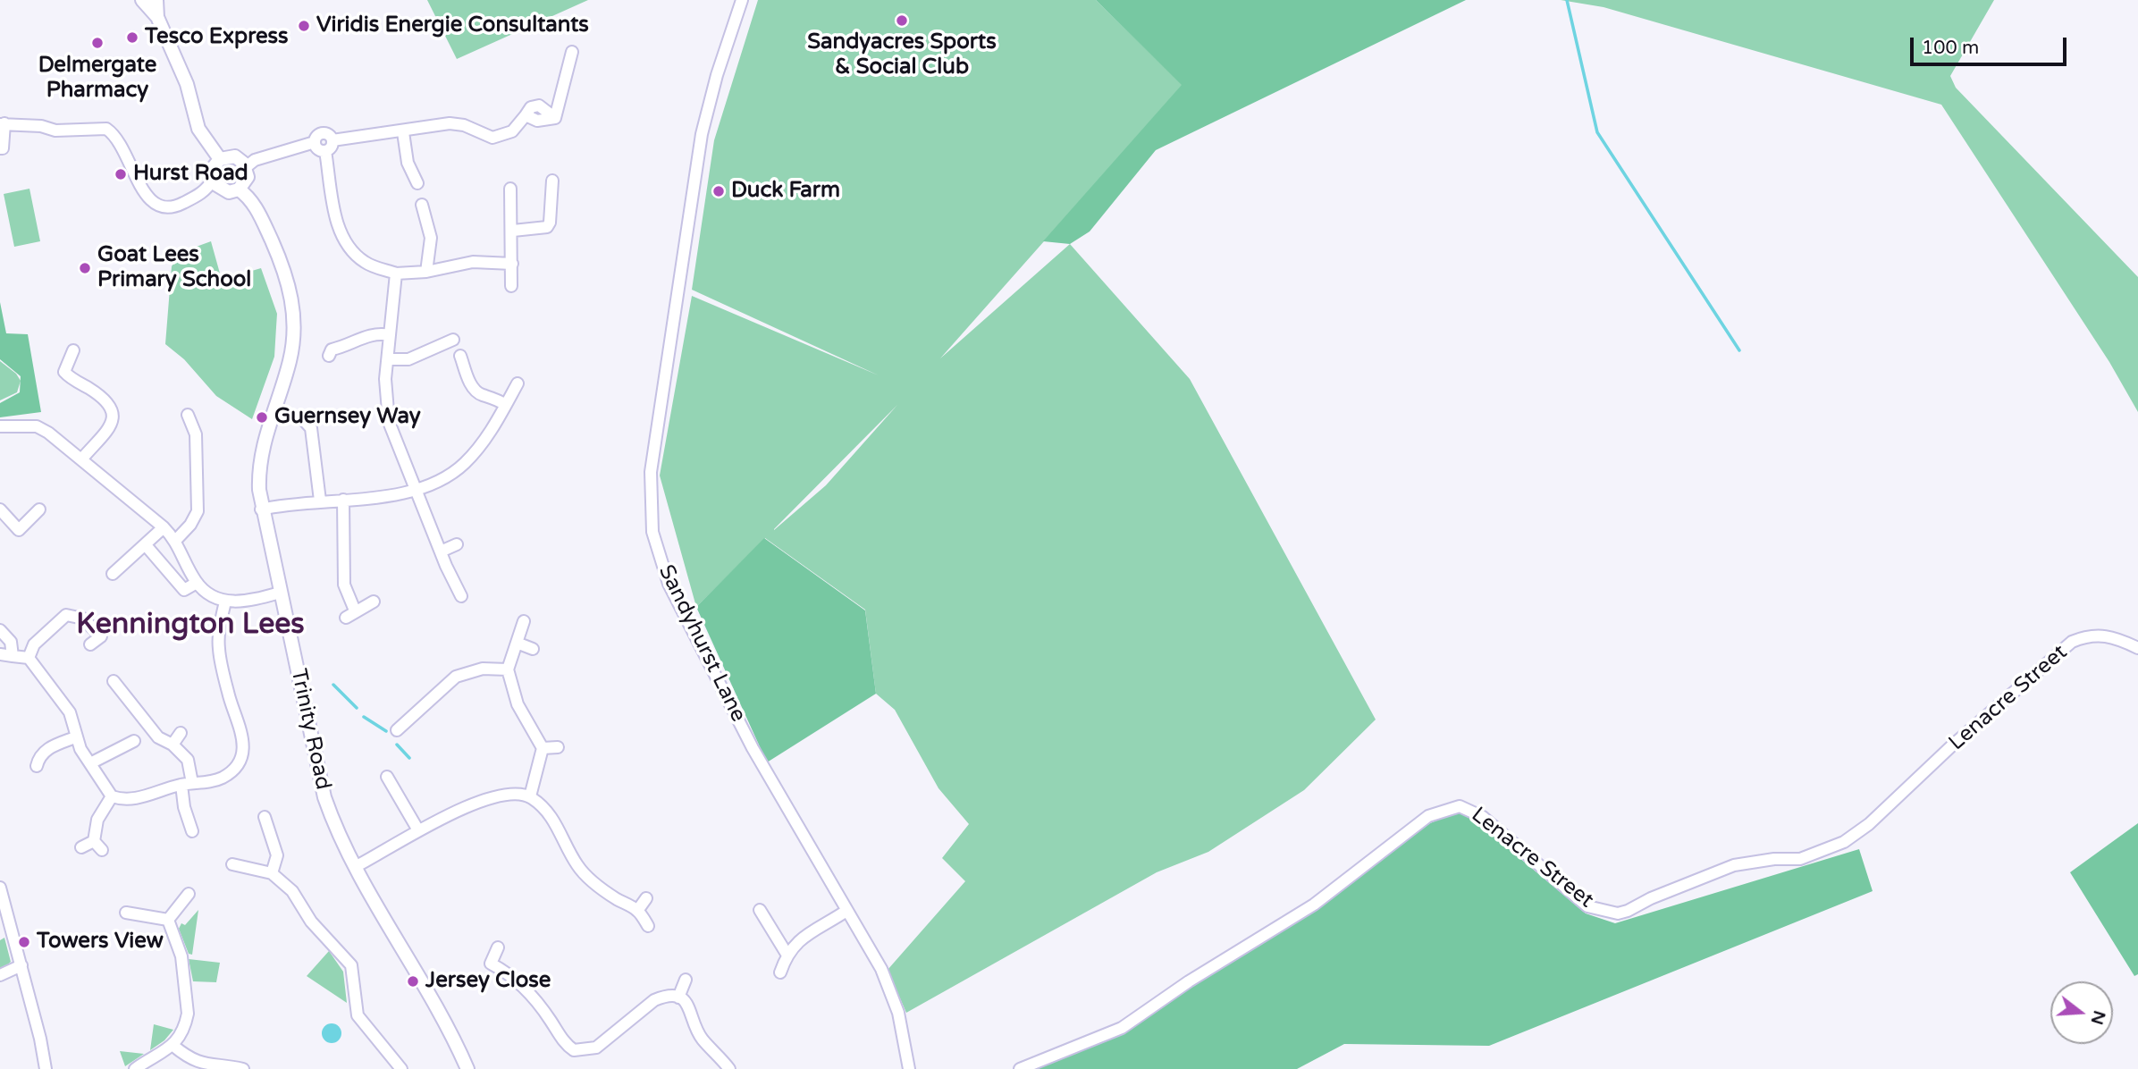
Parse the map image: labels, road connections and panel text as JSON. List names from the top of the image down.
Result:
{
  "streets": {
    "main road": ["Trinity Road"],
    "street": ["Sandyhurst Lane", "Lenacre Street"]
  },
  "districts": ["Kennington Lees"],
  "places": [
    "Sandyacres Sports & Social Club",
    "Viridis Energie Consultants",
    "Tesco Express",
    "Delmergate Pharmacy",
    "Hurst Road",
    "Duck Farm",
    "Goat Lees Primary School",
    "Guernsey Way",
    "Towers View",
    "Jersey Close"
  ],
  "scale_bar": "100 m",
  "north": "right"
}
